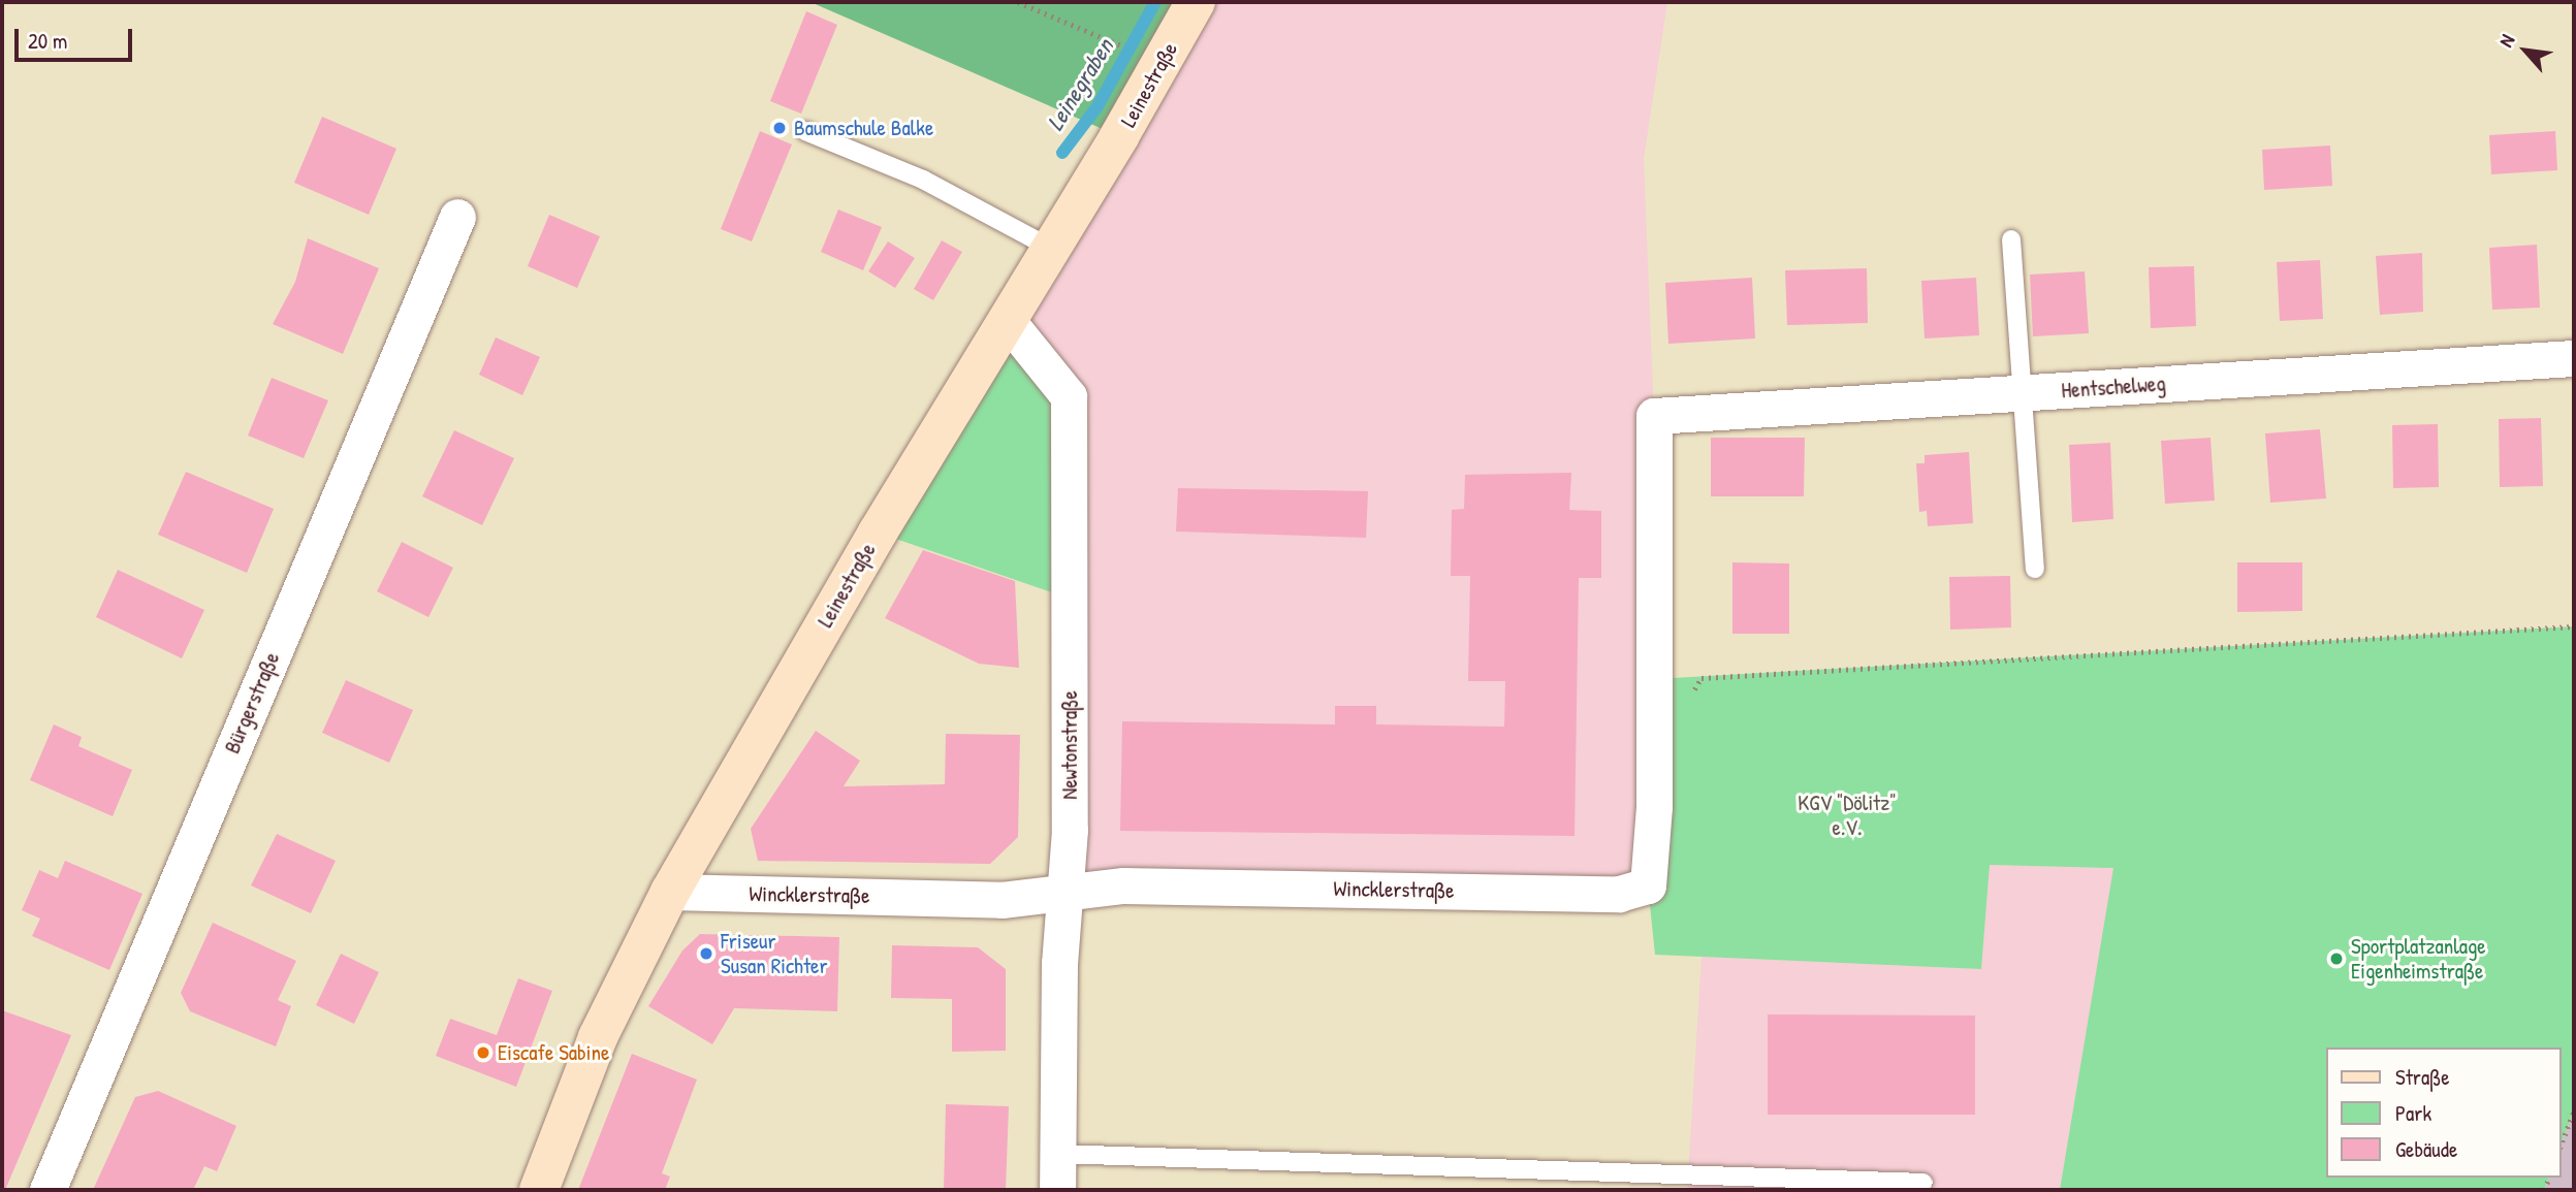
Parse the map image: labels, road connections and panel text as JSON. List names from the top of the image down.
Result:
{
  "streets": {
    "main road": ["Leinestraße"],
    "street": [
      "Hentschelweg",
      "Bürgerstraße",
      "Newtonstraße",
      "Wincklerstraße"
    ]
  },
  "crossings": [
    ["Leinestraße", "Newtonstraße"],
    ["Leinestraße", "Wincklerstraße"],
    ["Hentschelweg", "Wincklerstraße"],
    ["Newtonstraße", "Wincklerstraße"]
  ],
  "water": ["Leinegraben"],
  "parks": ["KGV \"Dölitz\" e.V."],
  "places": [
    "Baumschule Balke",
    "Friseur Susan Richter",
    "Sportplatzanlage Eigenheimstraße",
    "Eiscafe Sabine"
  ],
  "legend": ["Straße", "Park", "Gebäude"],
  "scale_bar": "20 m",
  "north": "top left"
}
